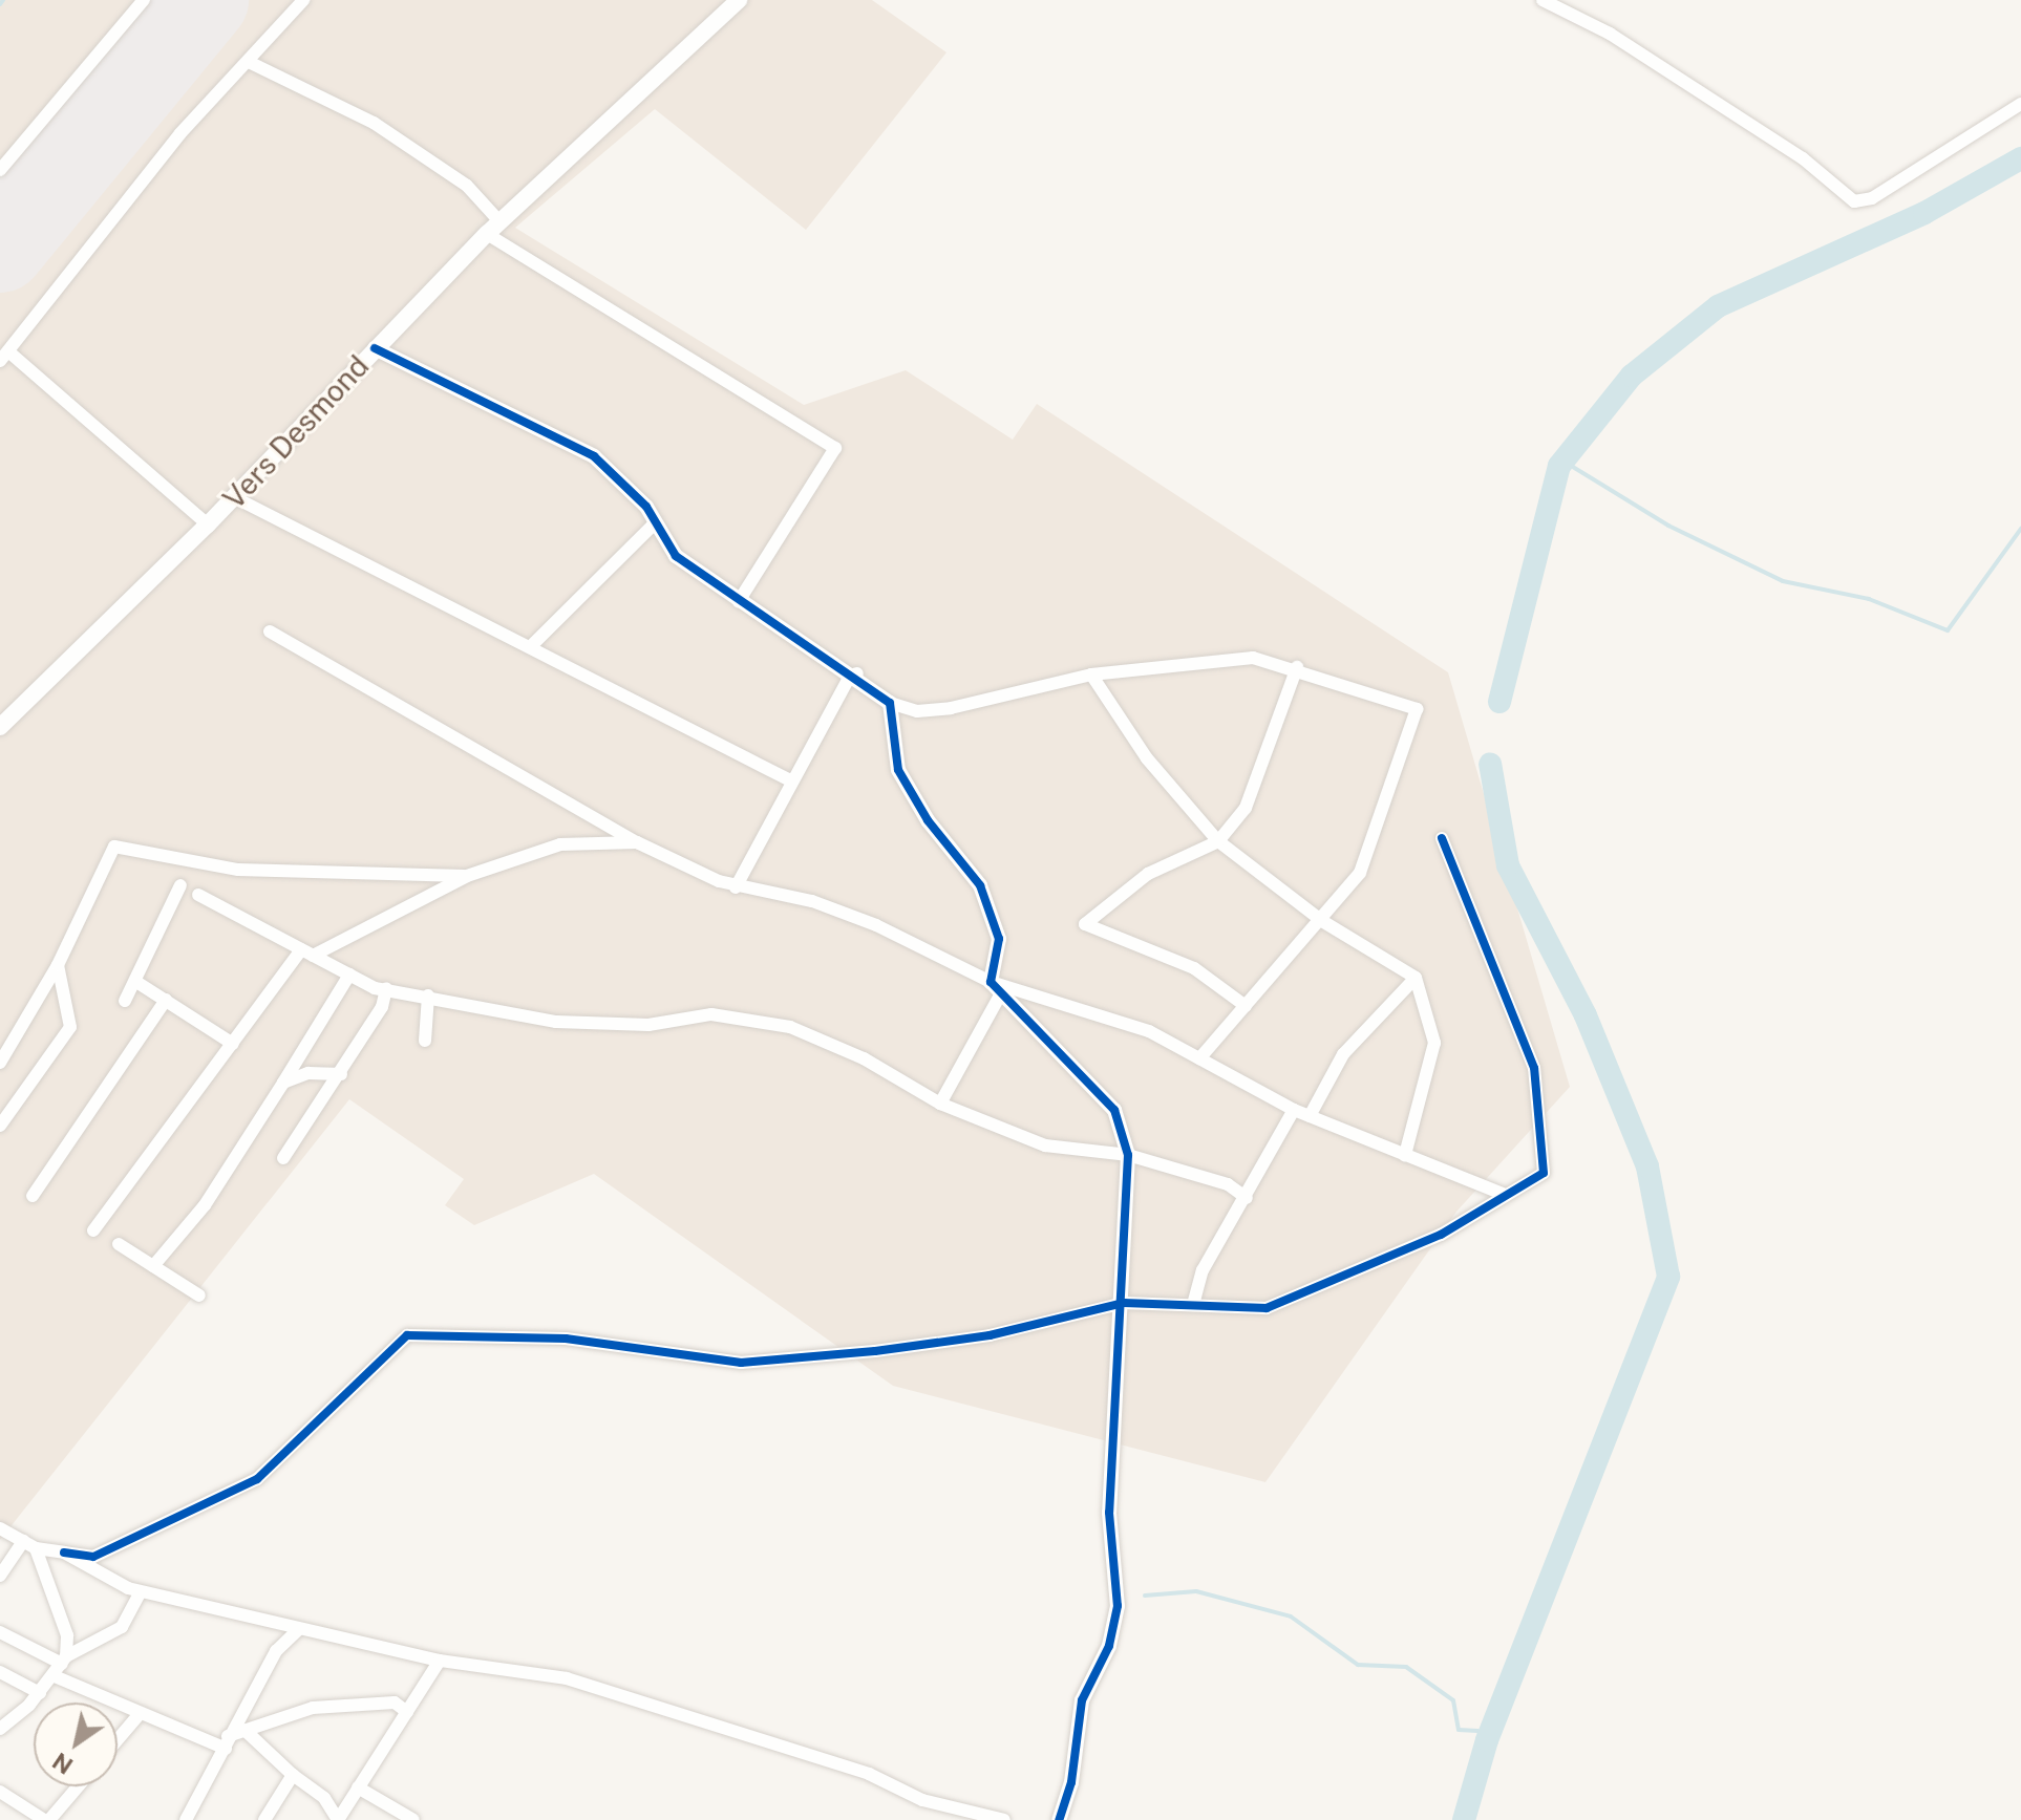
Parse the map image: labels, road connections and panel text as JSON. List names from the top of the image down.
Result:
{
  "streets": {
    "main road": ["Vers Desmond"]
  },
  "north": "bottom left"
}
